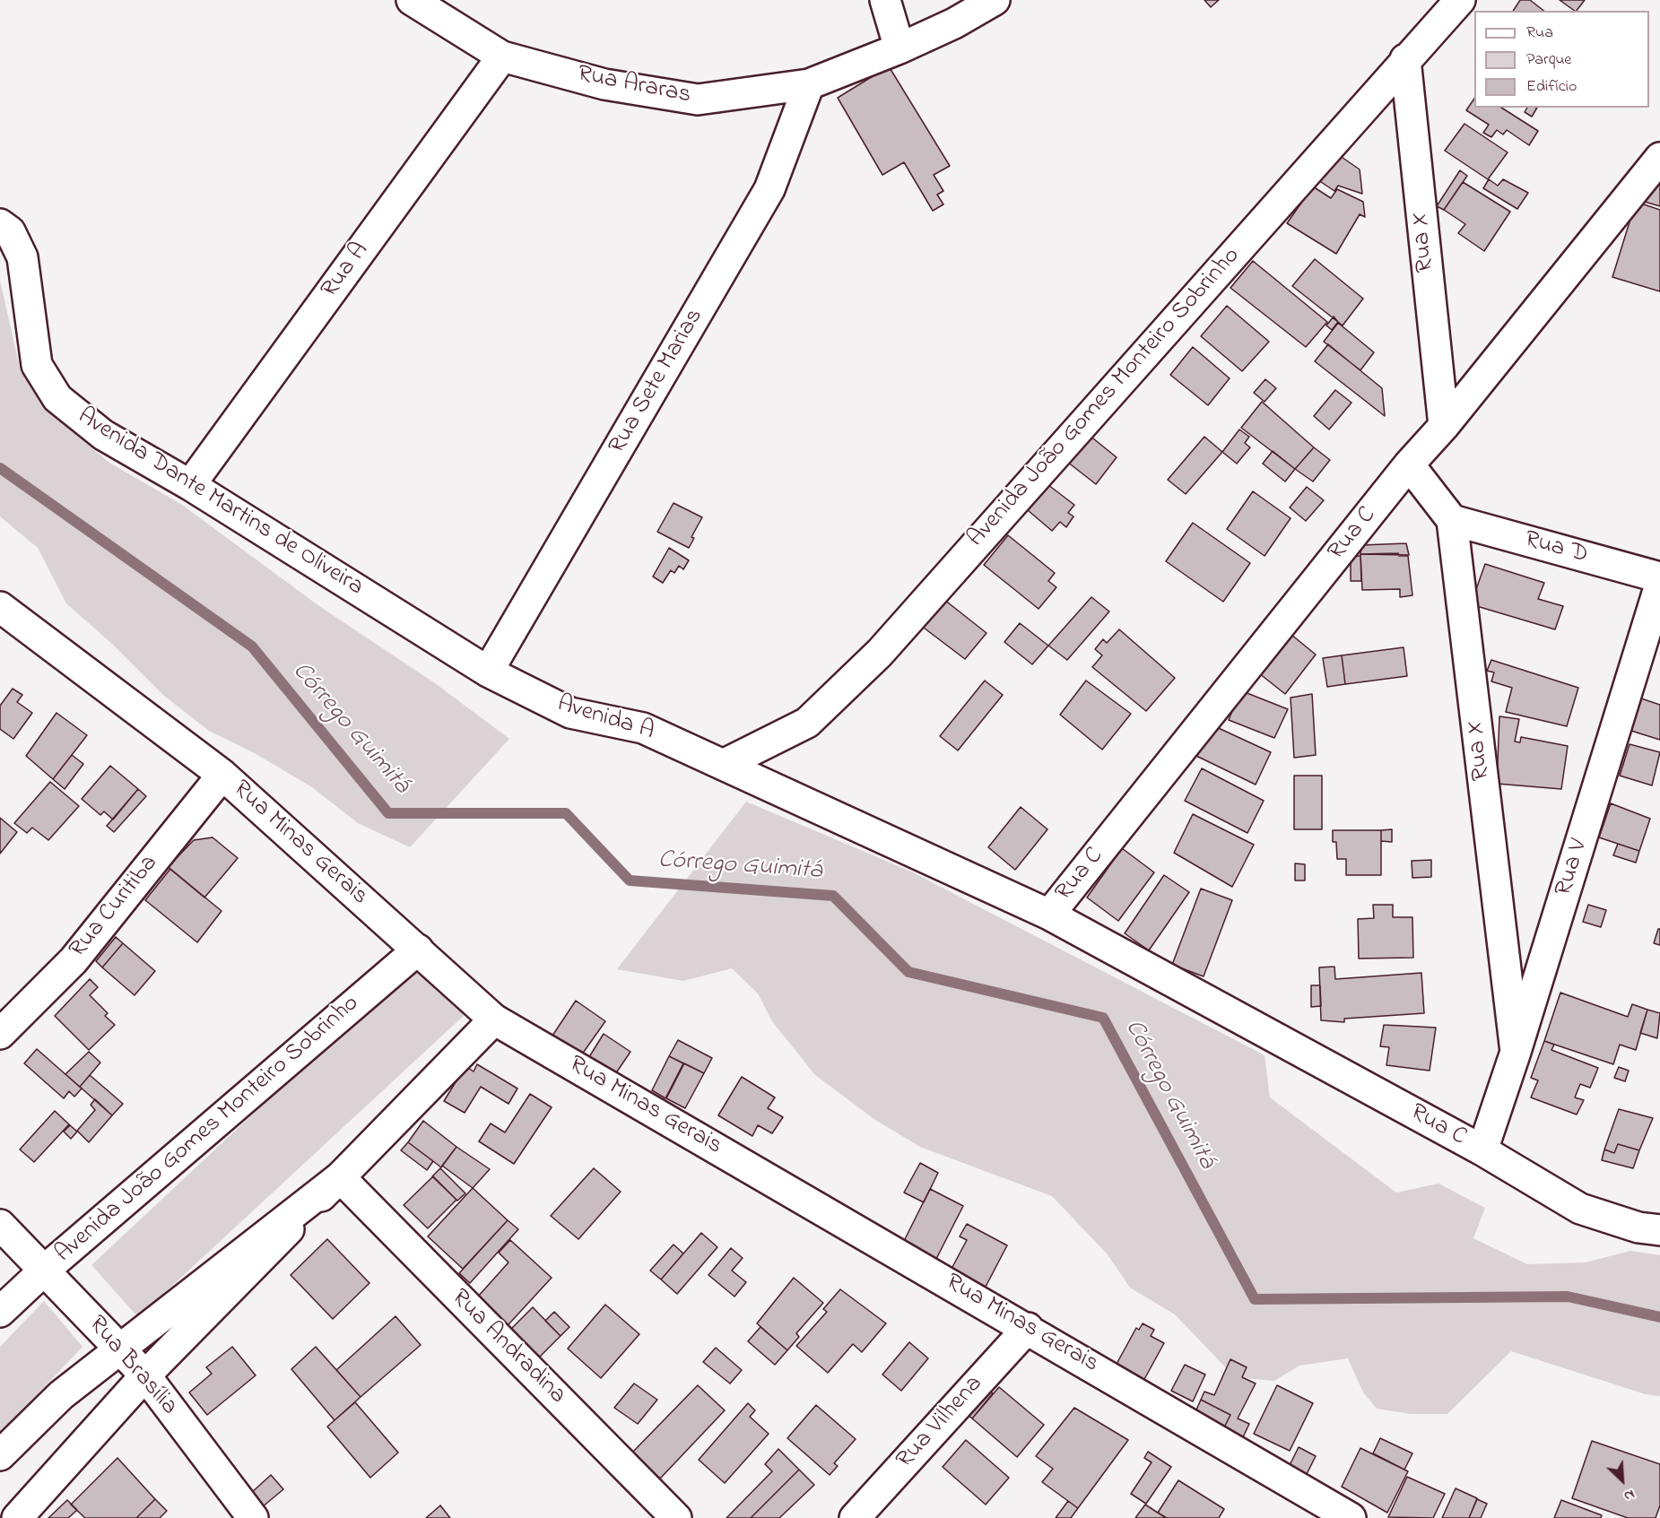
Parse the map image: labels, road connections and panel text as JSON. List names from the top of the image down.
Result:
{
  "streets": {
    "street": [
      "Rua Araras",
      "Rua X",
      "Rua A",
      "Rua Sete Marias",
      "Avenida João Gomes Monteiro Sobrinho",
      "Avenida Dante Martins de Oliveira",
      "Rua C",
      "Rua D",
      "Avenida A",
      "Rua Minas Gerais",
      "Rua V",
      "Rua Curitiba",
      "Rua Andradina",
      "Rua Brasília",
      "Rua Vilhena"
    ]
  },
  "crossings": [
    ["Rua Araras", "Rua A"],
    ["Rua Araras", "Rua Sete Marias"],
    ["Rua X", "Avenida João Gomes Monteiro Sobrinho"],
    ["Rua X", "Rua C"],
    ["Rua X", "Rua D"],
    ["Rua X", "Rua V"],
    ["Rua A", "Avenida Dante Martins de Oliveira"],
    ["Rua Sete Marias", "Avenida Dante Martins de Oliveira"],
    ["Rua Sete Marias", "Avenida A"],
    ["Avenida João Gomes Monteiro Sobrinho", "Rua C"],
    ["Avenida João Gomes Monteiro Sobrinho", "Avenida A"],
    ["Avenida João Gomes Monteiro Sobrinho", "Rua Minas Gerais"],
    ["Avenida João Gomes Monteiro Sobrinho", "Rua Brasília"],
    ["Avenida Dante Martins de Oliveira", "Avenida A"],
    ["Rua C", "Avenida A"],
    ["Rua C", "Rua V"],
    ["Rua Minas Gerais", "Rua Curitiba"],
    ["Rua Minas Gerais", "Rua Vilhena"]
  ],
  "water": ["Córrego Guimitá"],
  "legend": ["Rua", "Parque", "Edifício"],
  "north": "bottom right"
}
